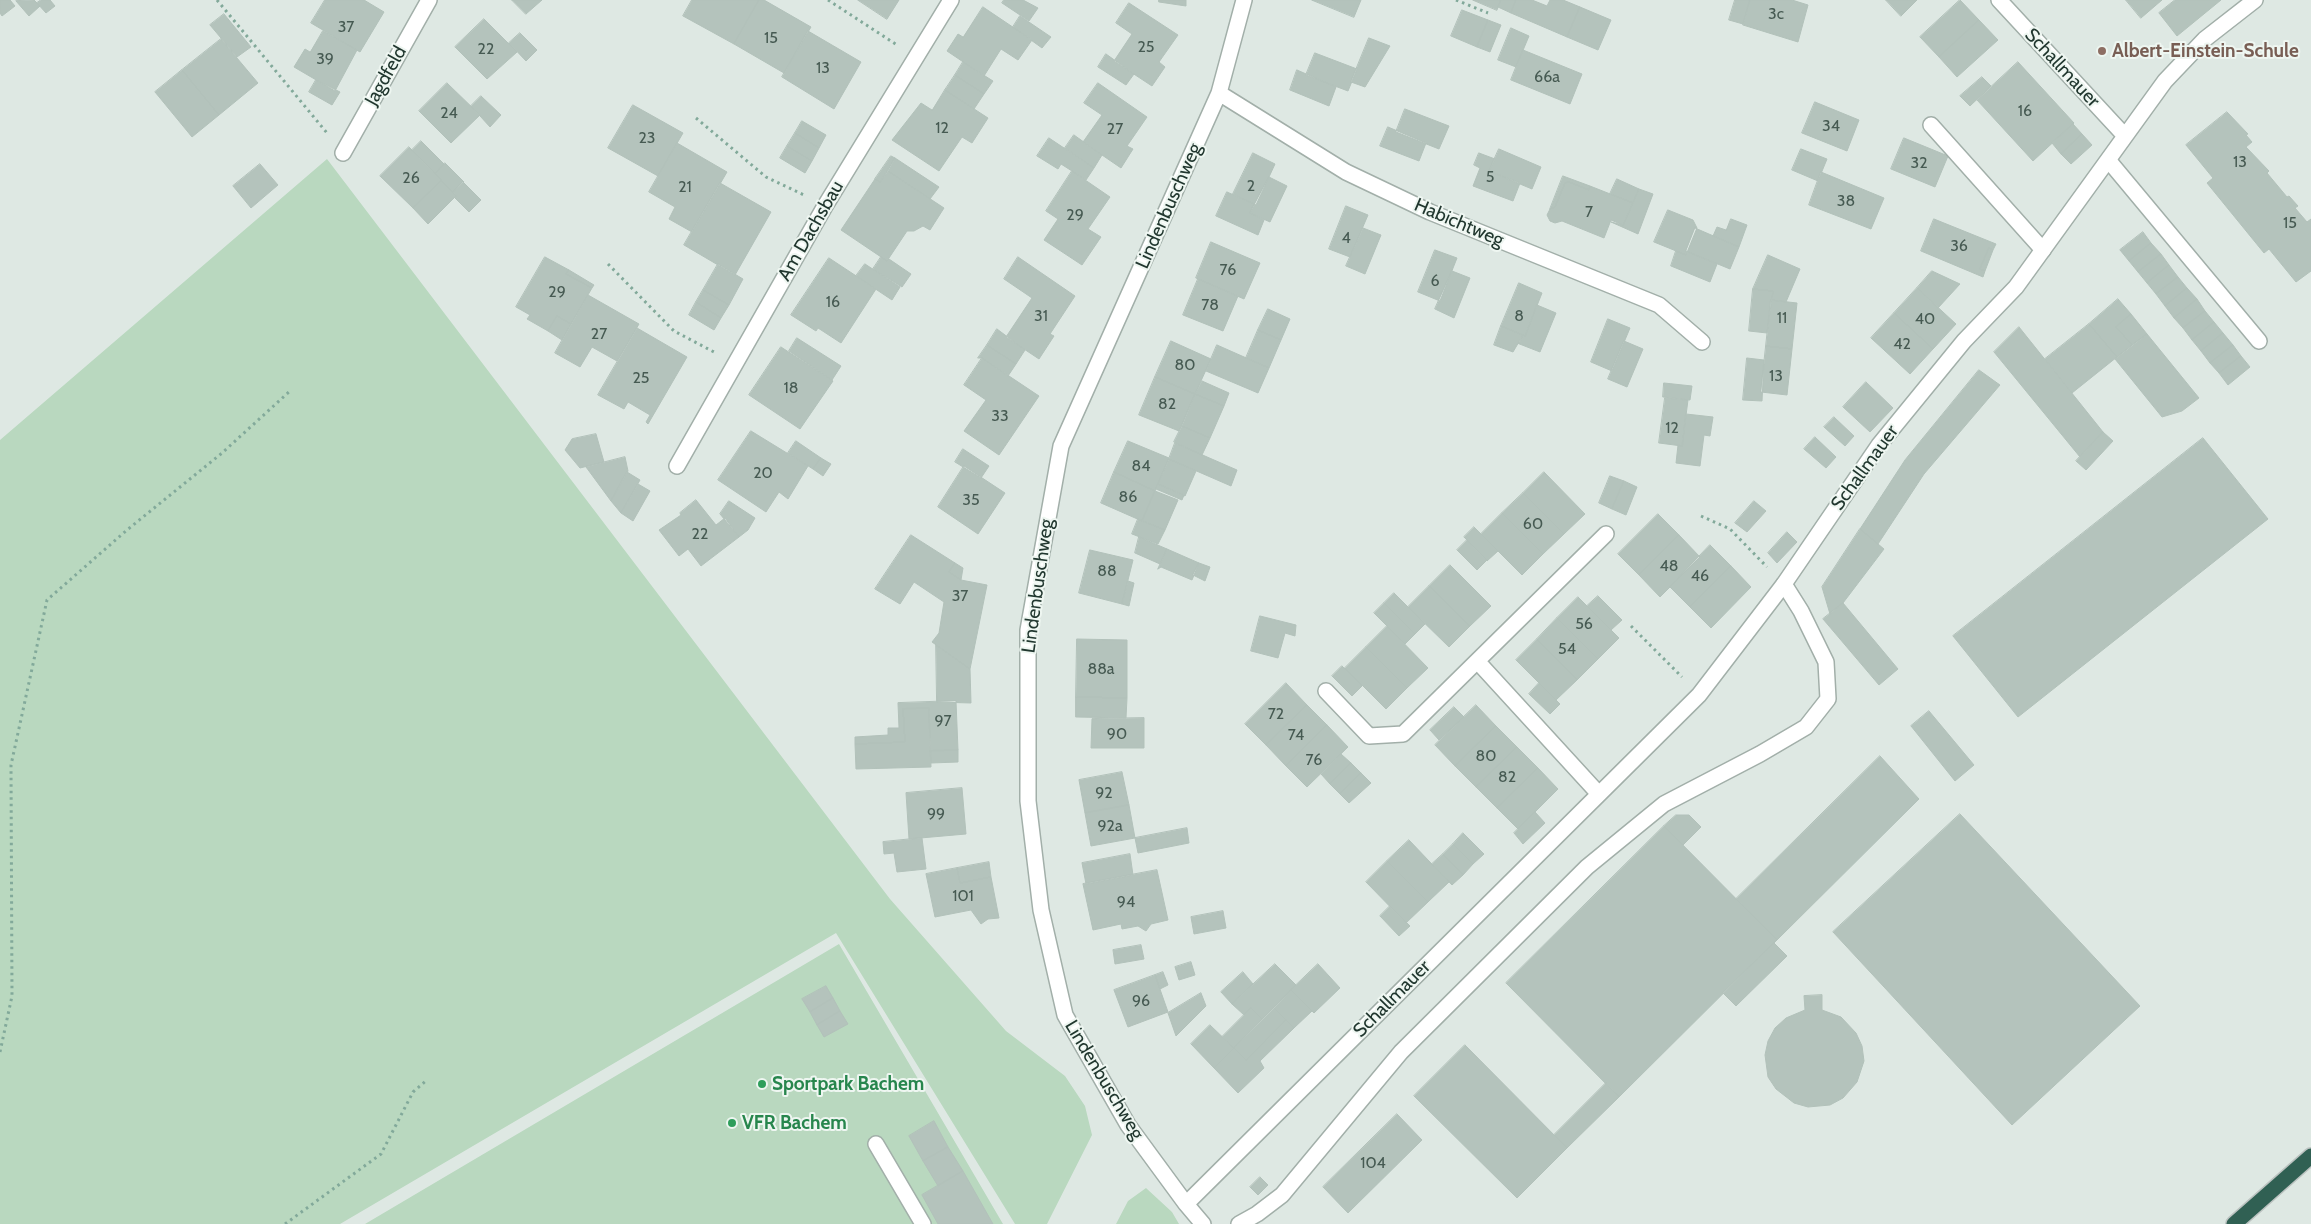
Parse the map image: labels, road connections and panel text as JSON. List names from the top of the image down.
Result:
{
  "streets": {
    "street": [
      "Schallmauer",
      "Jagdfeld",
      "Lindenbuschweg",
      "Habichtweg",
      "Am Dachsbau"
    ]
  },
  "crossings": [
    ["Schallmauer", "Lindenbuschweg"],
    ["Lindenbuschweg", "Habichtweg"]
  ],
  "places": ["Albert-Einstein-Schule", "Sportpark Bachem", "VFR Bachem"],
  "house_numbers": [
    "3c",
    "37",
    "15",
    "25",
    "22",
    "39",
    "13",
    "66a",
    "16",
    "24",
    "34",
    "12",
    "27",
    "23",
    "13",
    "32",
    "5",
    "26",
    "2",
    "21",
    "38",
    "7",
    "29",
    "15",
    "4",
    "36",
    "76",
    "6",
    "29",
    "16",
    "78",
    "31",
    "8",
    "11",
    "40",
    "27",
    "42",
    "80",
    "13",
    "25",
    "18",
    "82",
    "33",
    "12",
    "84",
    "20",
    "86",
    "35",
    "60",
    "22",
    "48",
    "88",
    "46",
    "37",
    "56",
    "54",
    "88a",
    "72",
    "97",
    "90",
    "74",
    "80",
    "76",
    "82",
    "92",
    "99",
    "92a",
    "101",
    "94",
    "96",
    "104"
  ]
}
